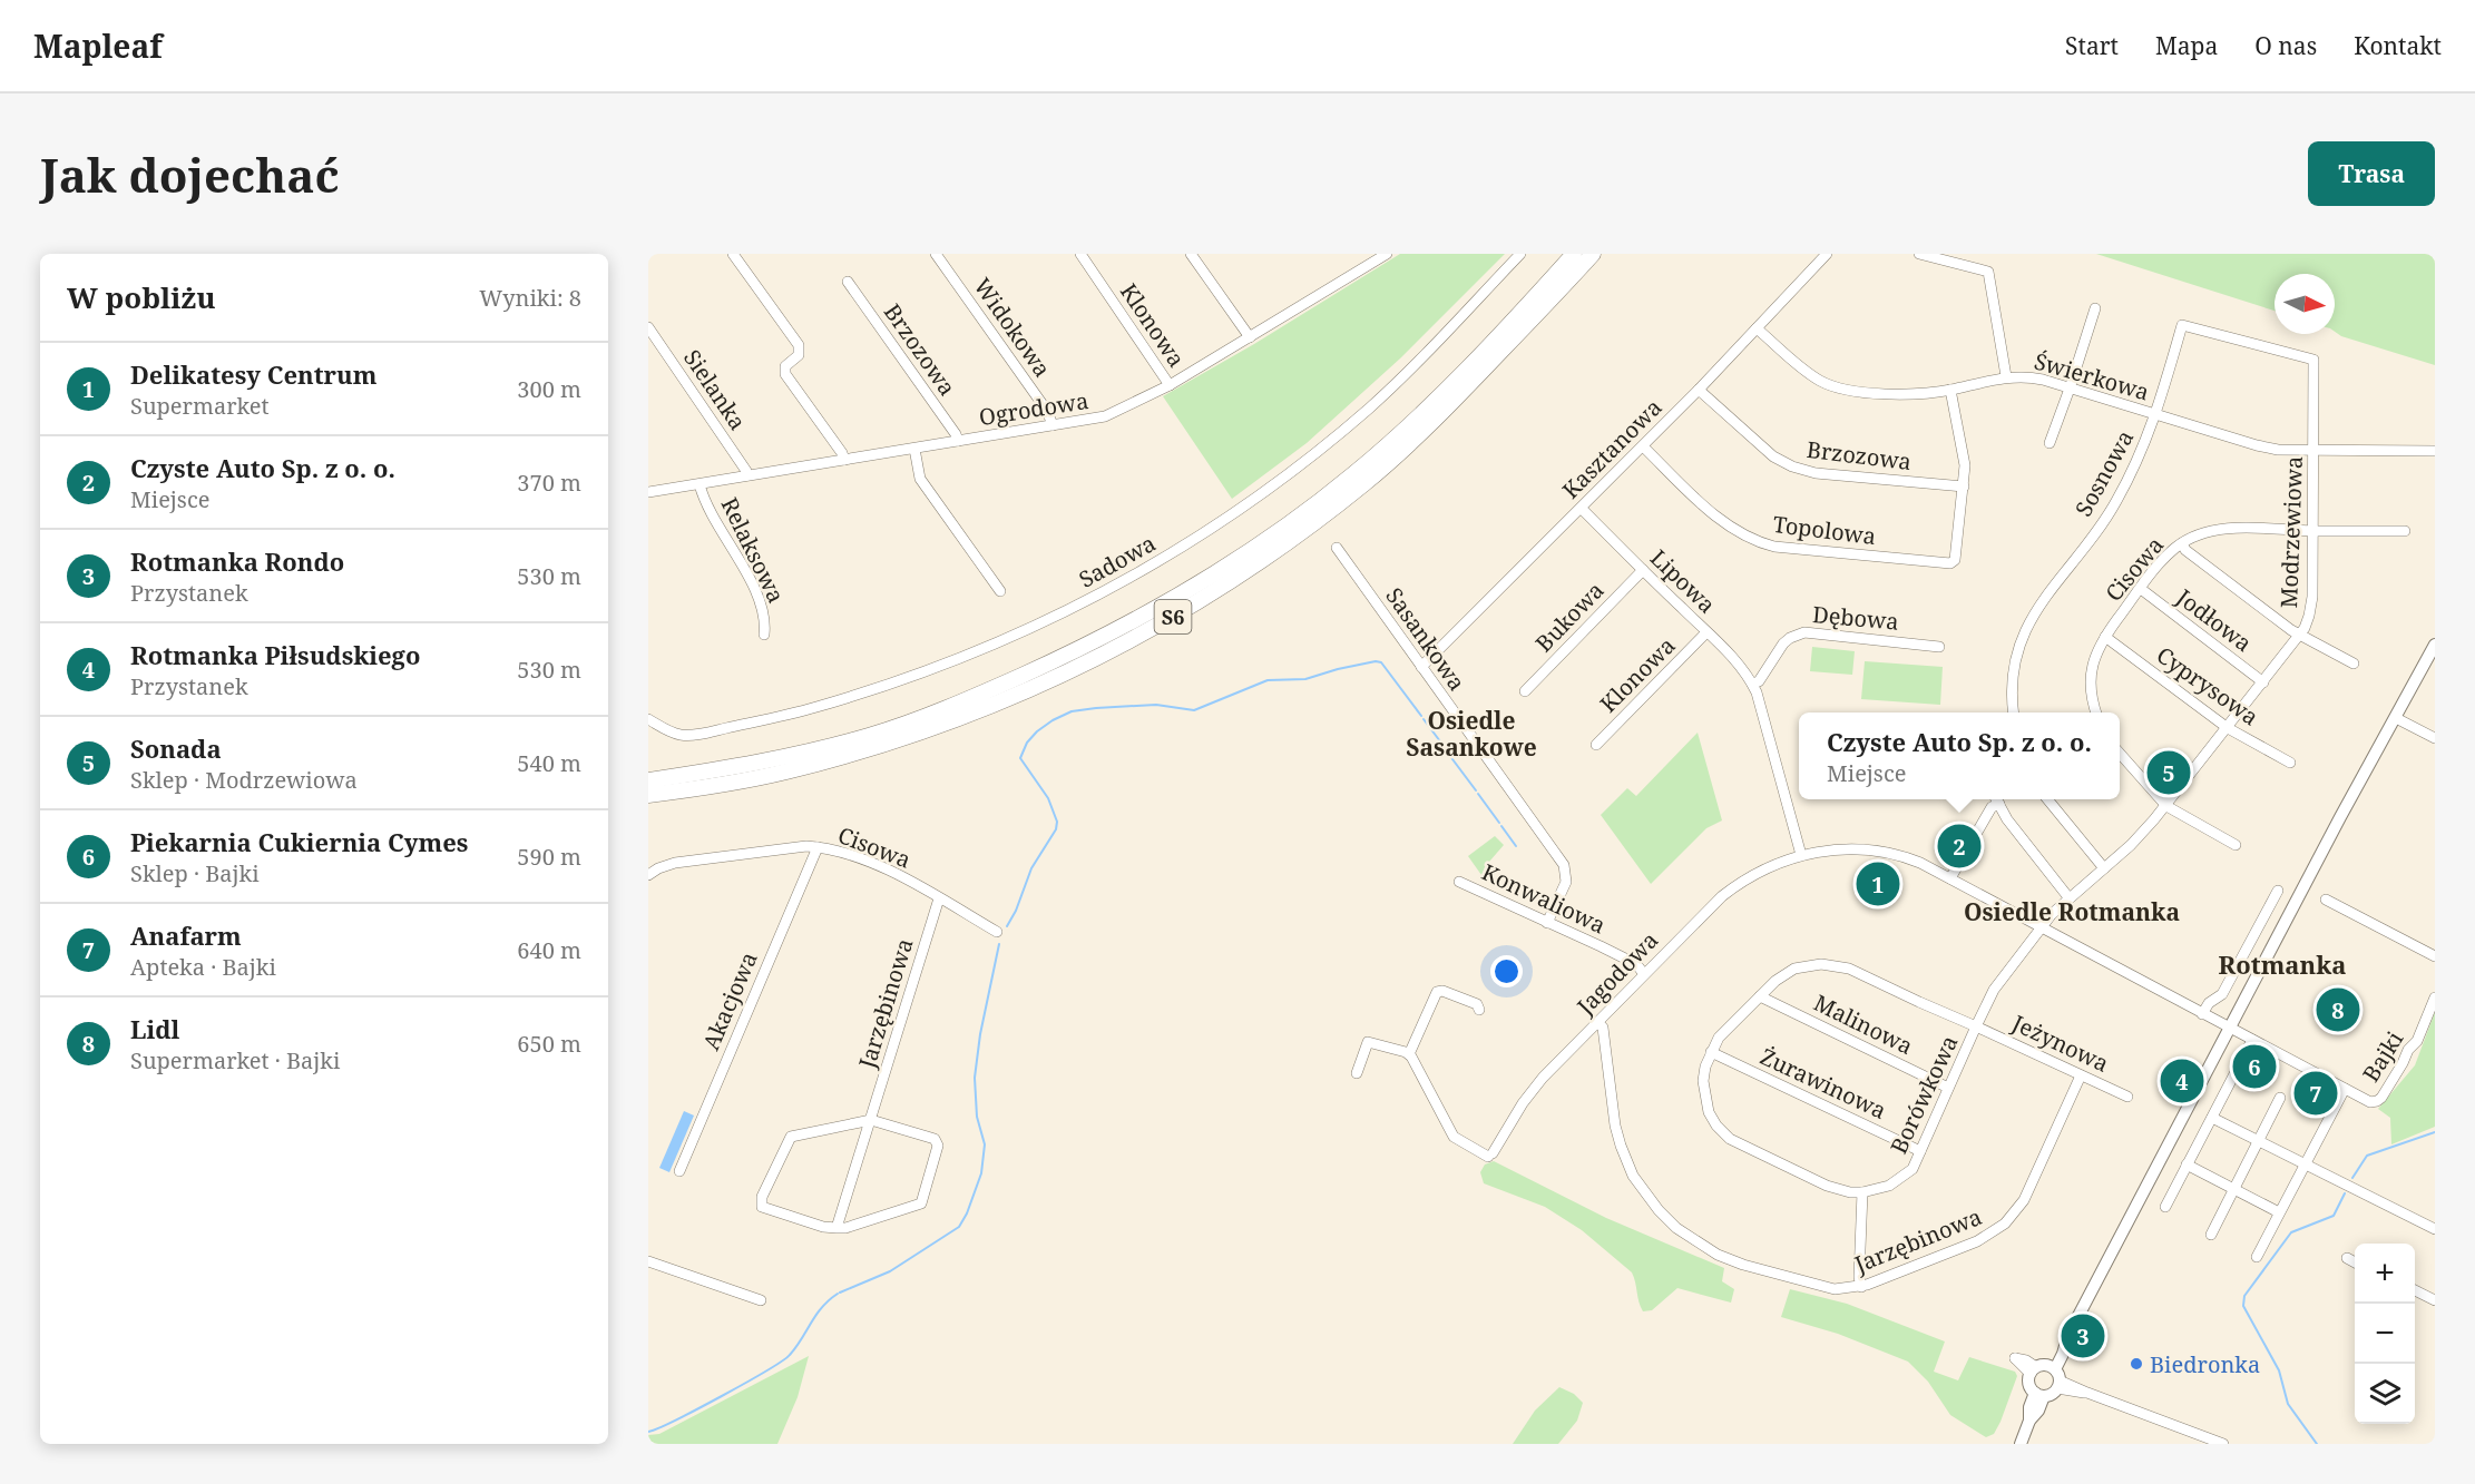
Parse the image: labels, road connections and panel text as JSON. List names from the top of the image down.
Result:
{
  "streets": {
    "highway": ["S6"],
    "street": [
      "Klonowa",
      "Widokowa",
      "Brzozowa",
      "Świerkowa",
      "Sielanka",
      "Ogrodowa",
      "Kasztanowa",
      "Sosnowa",
      "Topolowa",
      "Modrzewiowa",
      "Relaksowa",
      "Sadowa",
      "Cisowa",
      "Lipowa",
      "Bukowa",
      "Dębowa",
      "Jodłowa",
      "Sasankowa",
      "Cyprysowa",
      "Konwaliowa",
      "Jagodowa",
      "Akacjowa",
      "Jarzębinowa",
      "Malinowa",
      "Jeżynowa",
      "Bajki",
      "Żurawinowa",
      "Borówkowa"
    ]
  },
  "crossings": [
    ["Klonowa", "Ogrodowa"],
    ["Klonowa", "Lipowa"],
    ["Widokowa", "Ogrodowa"],
    ["Brzozowa", "Ogrodowa"],
    ["Brzozowa", "Kasztanowa"],
    ["Brzozowa", "Topolowa"],
    ["Świerkowa", "Kasztanowa"],
    ["Świerkowa", "Sosnowa"],
    ["Świerkowa", "Modrzewiowa"],
    ["Sielanka", "Ogrodowa"],
    ["Ogrodowa", "Relaksowa"],
    ["Kasztanowa", "Topolowa"],
    ["Kasztanowa", "Lipowa"],
    ["Kasztanowa", "Sasankowa"],
    ["Sosnowa", "Modrzewiowa"],
    ["Modrzewiowa", "Cisowa"],
    ["Modrzewiowa", "Jodłowa"],
    ["Modrzewiowa", "Cyprysowa"],
    ["Modrzewiowa", "Jagodowa"],
    ["Modrzewiowa", "Bajki"],
    ["Modrzewiowa", "Borówkowa"],
    ["Cisowa", "Jodłowa"],
    ["Cisowa", "Cyprysowa"],
    ["Cisowa", "Akacjowa"],
    ["Cisowa", "Jarzębinowa"],
    ["Lipowa", "Bukowa"],
    ["Lipowa", "Dębowa"],
    ["Sasankowa", "Konwaliowa"],
    ["Konwaliowa", "Jagodowa"],
    ["Jagodowa", "Jarzębinowa"],
    ["Jagodowa", "Bajki"],
    ["Jagodowa", "Borówkowa"],
    ["Jarzębinowa", "Jeżynowa"],
    ["Malinowa", "Borówkowa"],
    ["Jeżynowa", "Borówkowa"],
    ["Bajki", "Borówkowa"],
    ["Żurawinowa", "Borówkowa"]
  ],
  "districts": ["Osiedle Sasankowe", "Osiedle Rotmanka", "Rotmanka"],
  "places": ["Biedronka"],
  "north": "right",
  "page": {
    "header": "Mapleaf",
    "nav": [
      "Start",
      "Mapa",
      "O nas",
      "Kontakt"
    ],
    "buttons": "Trasa",
    "title": "Jak dojechać",
    "heading": ["W pobliżu", "Wyniki: 8"],
    "list": [
      {
        "mark": "1",
        "name": "Delikatesy Centrum",
        "note": "Supermarket",
        "value": "300 m"
      },
      {
        "mark": "2",
        "name": "Czyste Auto Sp. z o. o.",
        "note": "Miejsce",
        "value": "370 m"
      },
      {
        "mark": "3",
        "name": "Rotmanka Rondo",
        "note": "Przystanek",
        "value": "530 m"
      },
      {
        "mark": "4",
        "name": "Rotmanka Piłsudskiego",
        "note": "Przystanek",
        "value": "530 m"
      },
      {
        "mark": "5",
        "name": "Sonada",
        "note": "Sklep · Modrzewiowa",
        "value": "540 m"
      },
      {
        "mark": "6",
        "name": "Piekarnia Cukiernia Cymes",
        "note": "Sklep · Bajki",
        "value": "590 m"
      },
      {
        "mark": "7",
        "name": "Anafarm",
        "note": "Apteka · Bajki",
        "value": "640 m"
      },
      {
        "mark": "8",
        "name": "Lidl",
        "note": "Supermarket · Bajki",
        "value": "650 m"
      }
    ],
    "popup": ["Czyste Auto Sp. z o. o.", "Miejsce"],
    "pins": [
      "5",
      "2",
      "1",
      "8",
      "6",
      "4",
      "7",
      "3"
    ],
    "map_buttons": ["+", "−"]
  }
}
